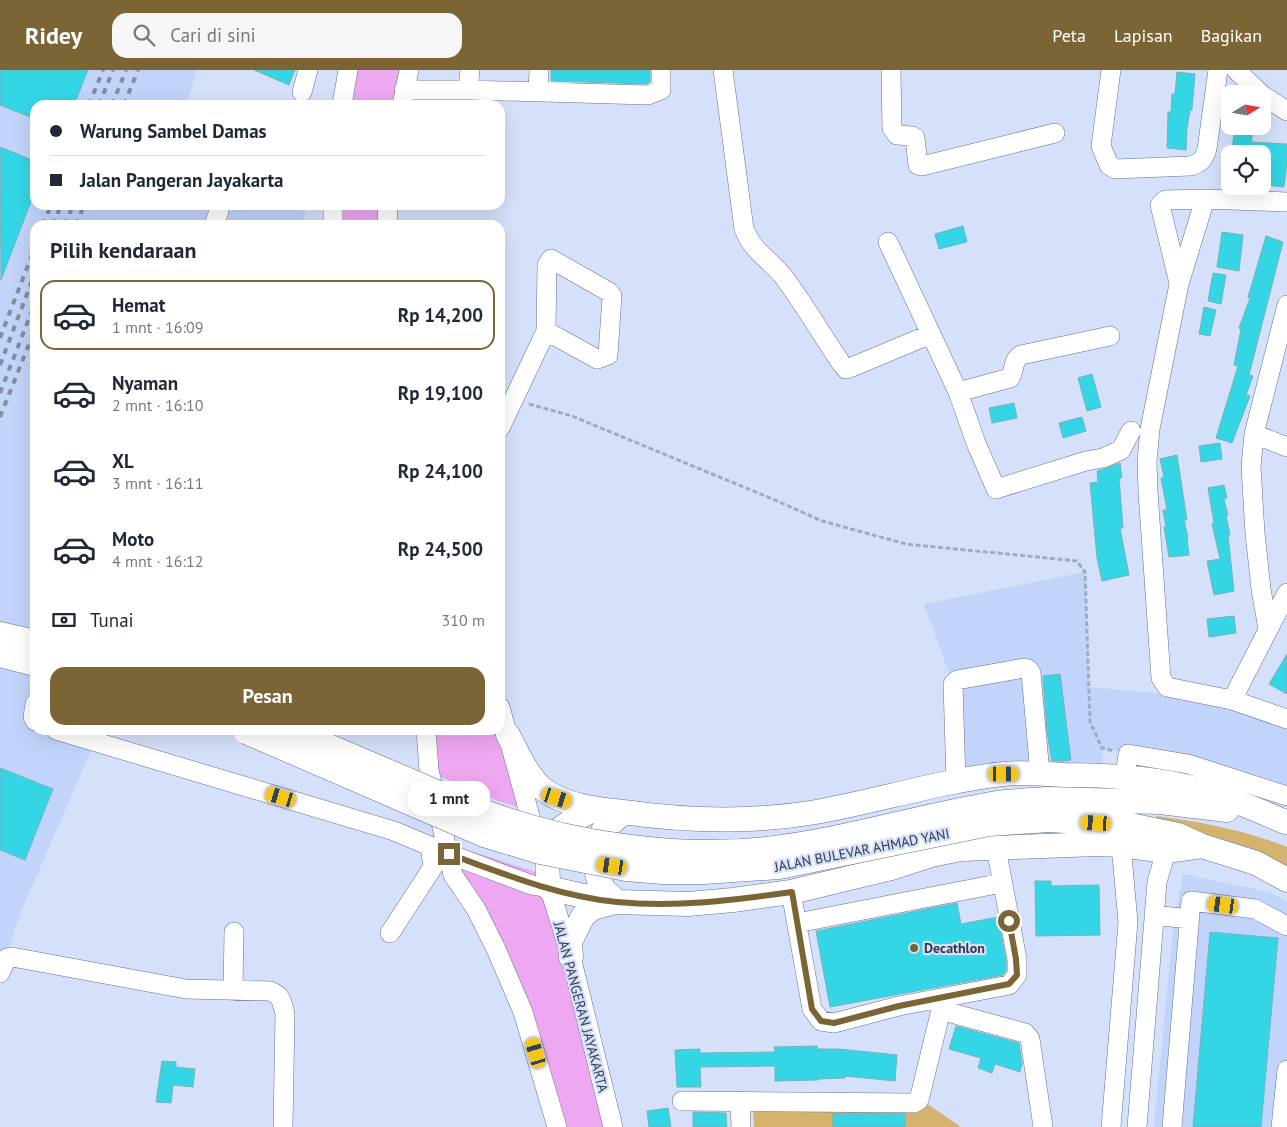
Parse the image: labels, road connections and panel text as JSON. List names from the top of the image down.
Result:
{
  "streets": {
    "main road": ["JALAN BULEVAR AHMAD YANI"],
    "street": ["JALAN PANGERAN JAYAKARTA"]
  },
  "places": ["Decathlon"],
  "north": "right",
  "page": {
    "header": "Ridey",
    "search": "Cari di sini",
    "nav": ["Peta", "Lapisan", "Bagikan"],
    "banner": ["Warung Sambel Damas", "Jalan Pangeran Jayakarta"],
    "heading": "Pilih kendaraan",
    "list": [
      {
        "name": "Hemat",
        "note": "1 mnt · 16:09",
        "value": "Rp 14,200"
      },
      {
        "name": "Nyaman",
        "note": "2 mnt · 16:10",
        "value": "Rp 19,100"
      },
      {
        "name": "XL",
        "note": "3 mnt · 16:11",
        "value": "Rp 24,100"
      },
      {
        "name": "Moto",
        "note": "4 mnt · 16:12",
        "value": "Rp 24,500"
      }
    ],
    "pay": ["Tunai", "310 m"],
    "buttons": "Pesan",
    "bubble": "1 mnt"
  }
}
